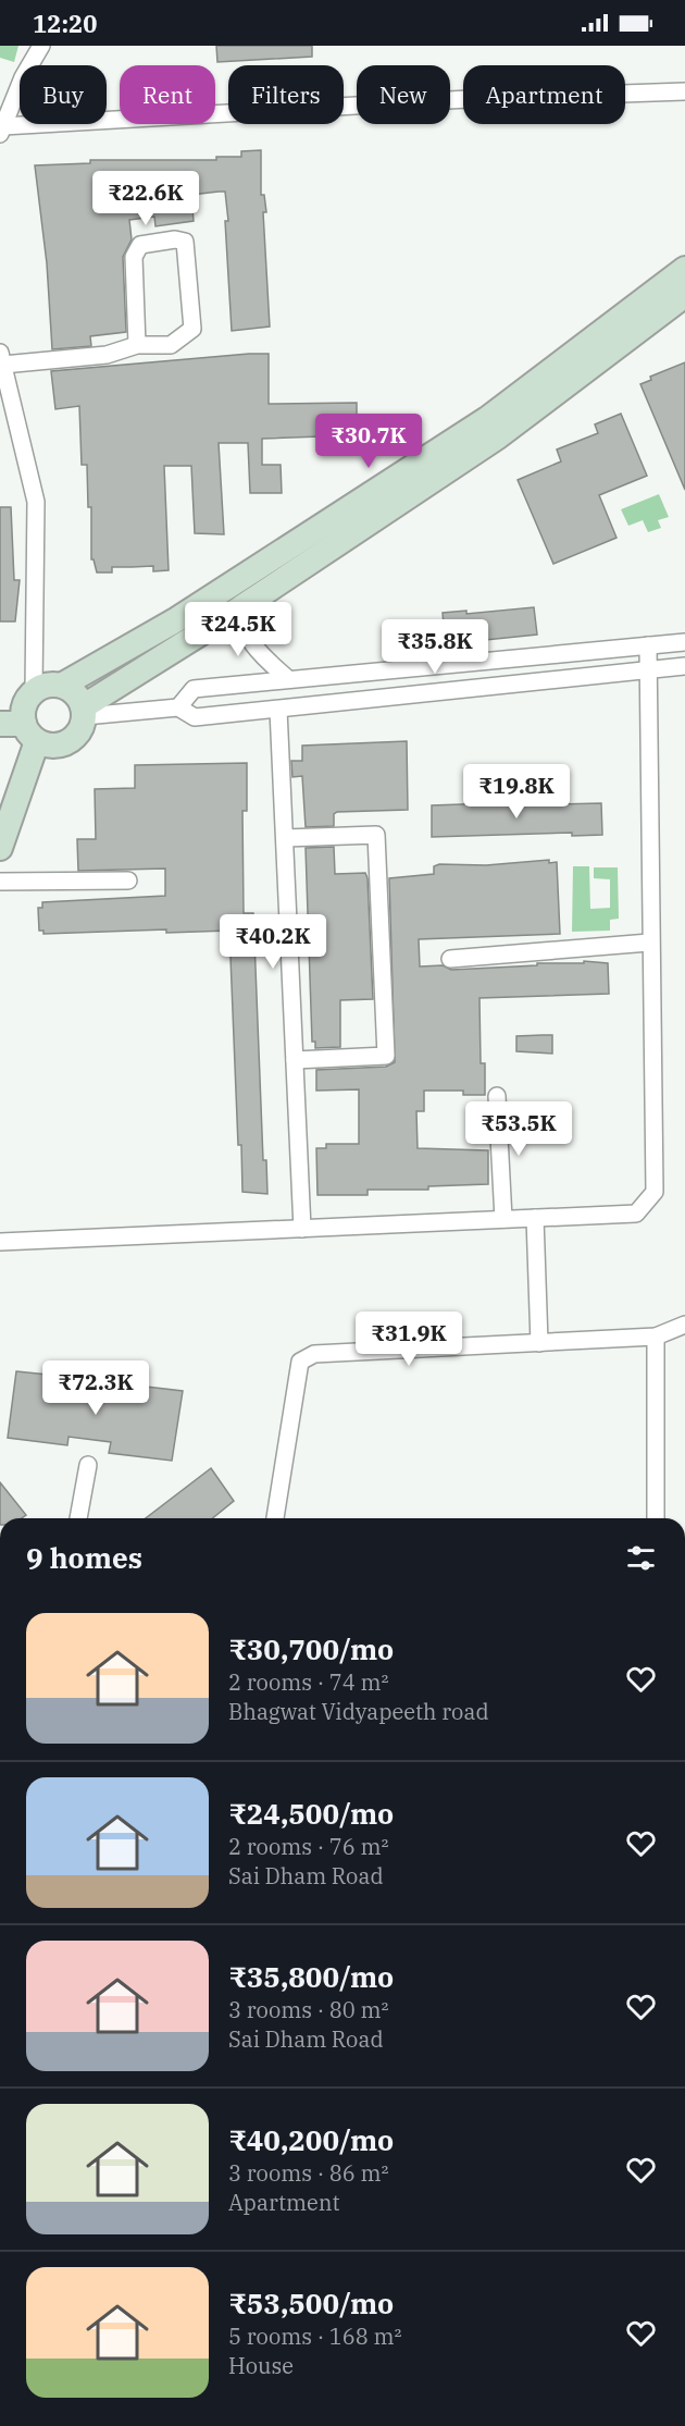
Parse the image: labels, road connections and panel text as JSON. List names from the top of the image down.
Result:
{
  "page": {
    "status": "12:20",
    "chip": [
      "Buy",
      "Rent",
      "Filters",
      "New",
      "Apartment"
    ],
    "price": [
      "₹22.6K",
      "₹30.7K",
      "₹24.5K",
      "₹35.8K",
      "₹19.8K",
      "₹40.2K",
      "₹53.5K",
      "₹31.9K",
      "₹72.3K"
    ],
    "heading": "9 homes",
    "list": [
      {
        "name": "₹30,700/mo",
        "note": "2 rooms · 74 m² · Bhagwat Vidyapeeth road"
      },
      {
        "name": "₹24,500/mo",
        "note": "2 rooms · 76 m² · Sai Dham Road"
      },
      {
        "name": "₹35,800/mo",
        "note": "3 rooms · 80 m² · Sai Dham Road"
      },
      {
        "name": "₹40,200/mo",
        "note": "3 rooms · 86 m² · Apartment"
      },
      {
        "name": "₹53,500/mo",
        "note": "5 rooms · 168 m² · House"
      }
    ]
  }
}
